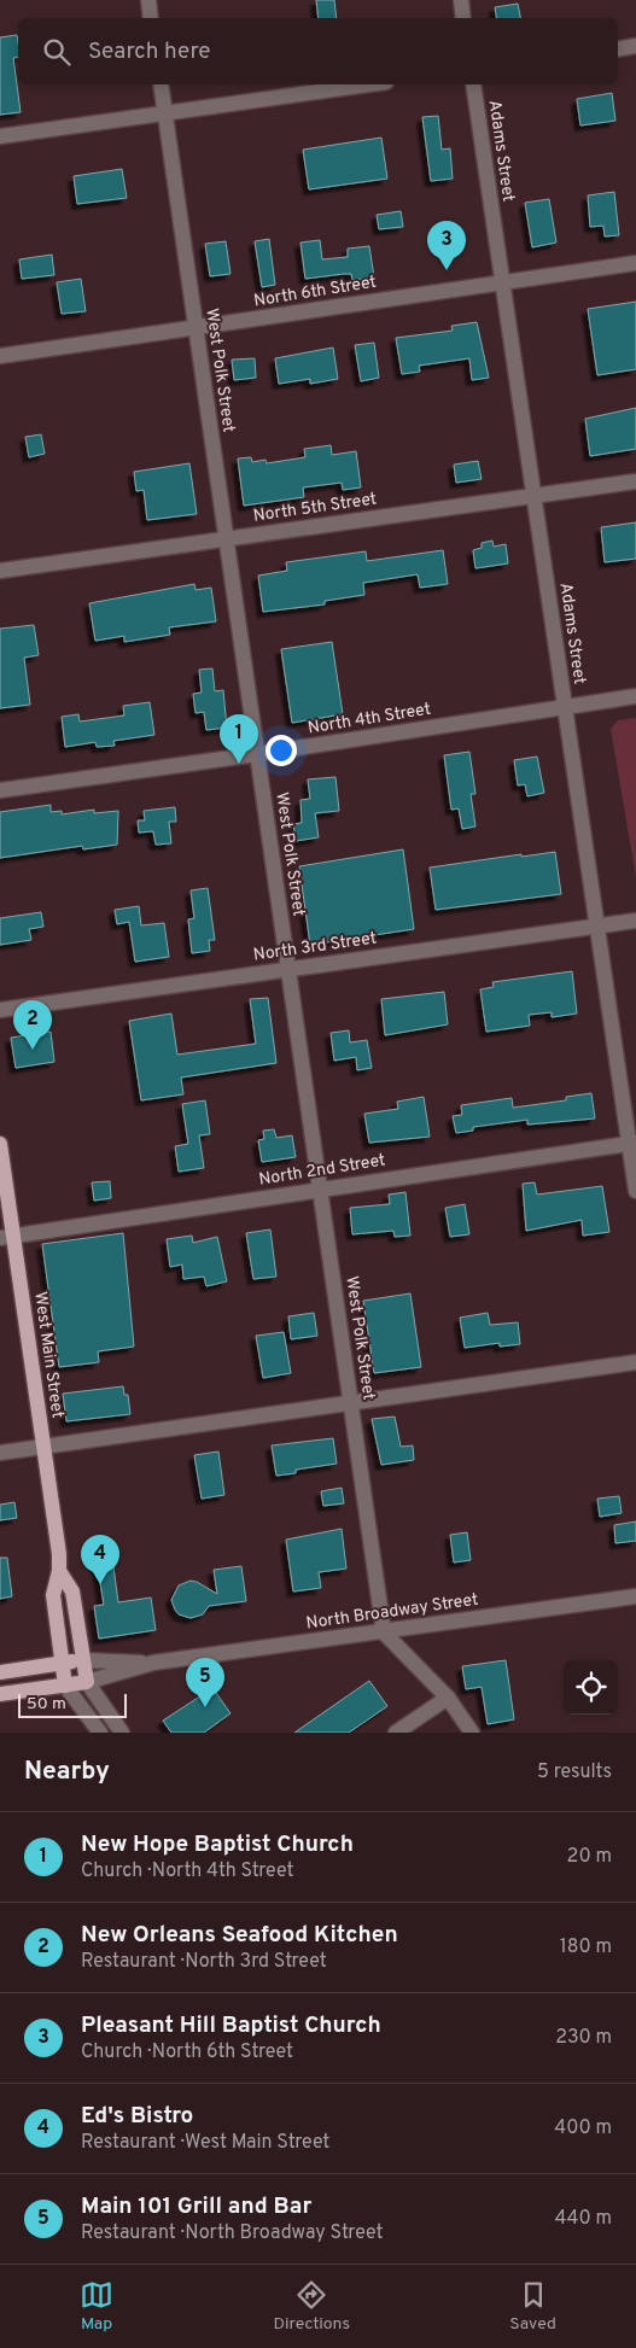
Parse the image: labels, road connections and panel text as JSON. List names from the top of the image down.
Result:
{
  "streets": {
    "main road": ["West Main Street"],
    "street": [
      "Adams Street",
      "North 6th Street",
      "West Polk Street",
      "North 5th Street",
      "North 4th Street",
      "North 3rd Street",
      "North 2nd Street",
      "North Broadway Street"
    ]
  },
  "crossings": [
    ["Adams Street", "North 6th Street"],
    ["Adams Street", "North 5th Street"],
    ["Adams Street", "North 4th Street"],
    ["Adams Street", "North 3rd Street"],
    ["Adams Street", "North 2nd Street"],
    ["North 6th Street", "West Polk Street"],
    ["West Polk Street", "North 5th Street"],
    ["West Polk Street", "North 4th Street"],
    ["West Polk Street", "North 3rd Street"],
    ["West Polk Street", "North 2nd Street"],
    ["West Polk Street", "North Broadway Street"],
    ["North 2nd Street", "West Main Street"],
    ["West Main Street", "North Broadway Street"]
  ],
  "scale_bar": "50 m",
  "page": {
    "search": "Search here",
    "pins": [
      "3",
      "1",
      "2",
      "4",
      "5"
    ],
    "scale": "50 m",
    "heading": ["Nearby", "5 results"],
    "list": [
      {
        "mark": "1",
        "name": "New Hope Baptist Church",
        "note": "Church · North 4th Street",
        "value": "20 m"
      },
      {
        "mark": "2",
        "name": "New Orleans Seafood Kitchen",
        "note": "Restaurant · North 3rd Street",
        "value": "180 m"
      },
      {
        "mark": "3",
        "name": "Pleasant Hill Baptist Church",
        "note": "Church · North 6th Street",
        "value": "230 m"
      },
      {
        "mark": "4",
        "name": "Ed's Bistro",
        "note": "Restaurant · West Main Street",
        "value": "400 m"
      },
      {
        "mark": "5",
        "name": "Main 101 Grill and Bar",
        "note": "Restaurant · North Broadway Street",
        "value": "440 m"
      }
    ],
    "nav": ["Map", "Directions", "Saved"]
  }
}
